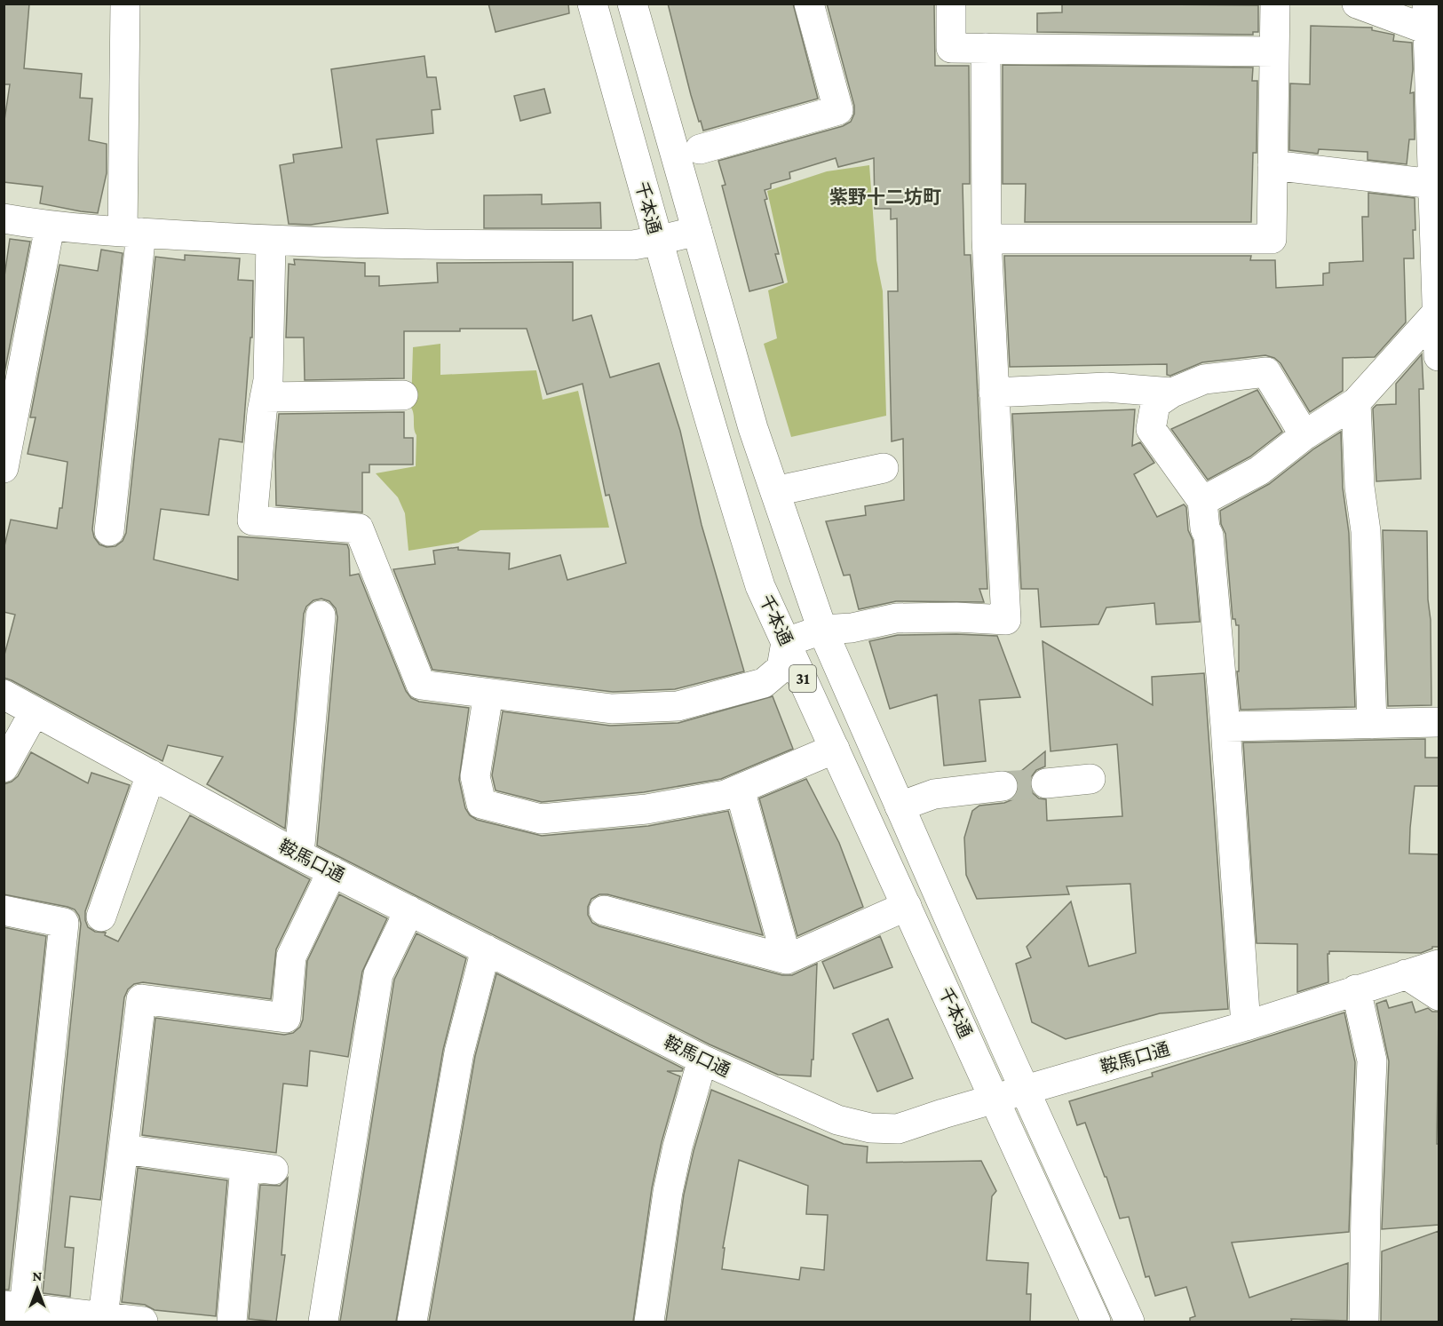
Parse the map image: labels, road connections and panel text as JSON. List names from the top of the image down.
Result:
{
  "streets": {
    "street": ["千本通", "31", "鞍馬口通"]
  },
  "crossings": [
    ["千本通", "鞍馬口通"]
  ],
  "districts": ["紫野十二坊町"],
  "north": "top"
}
